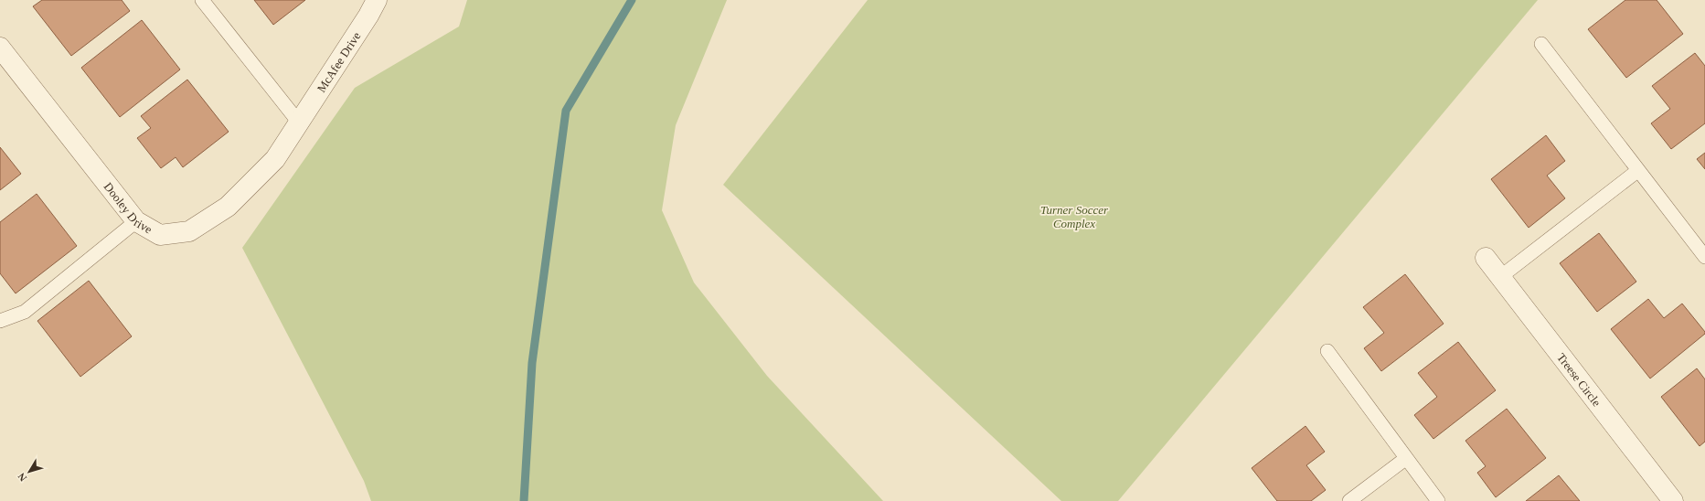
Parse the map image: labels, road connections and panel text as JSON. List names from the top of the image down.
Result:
{
  "streets": {
    "street": ["McAfee Drive", "Dooley Drive", "Treese Circle"]
  },
  "crossings": [
    ["McAfee Drive", "Dooley Drive"]
  ],
  "parks": ["Turner Soccer Complex"],
  "north": "bottom left"
}
